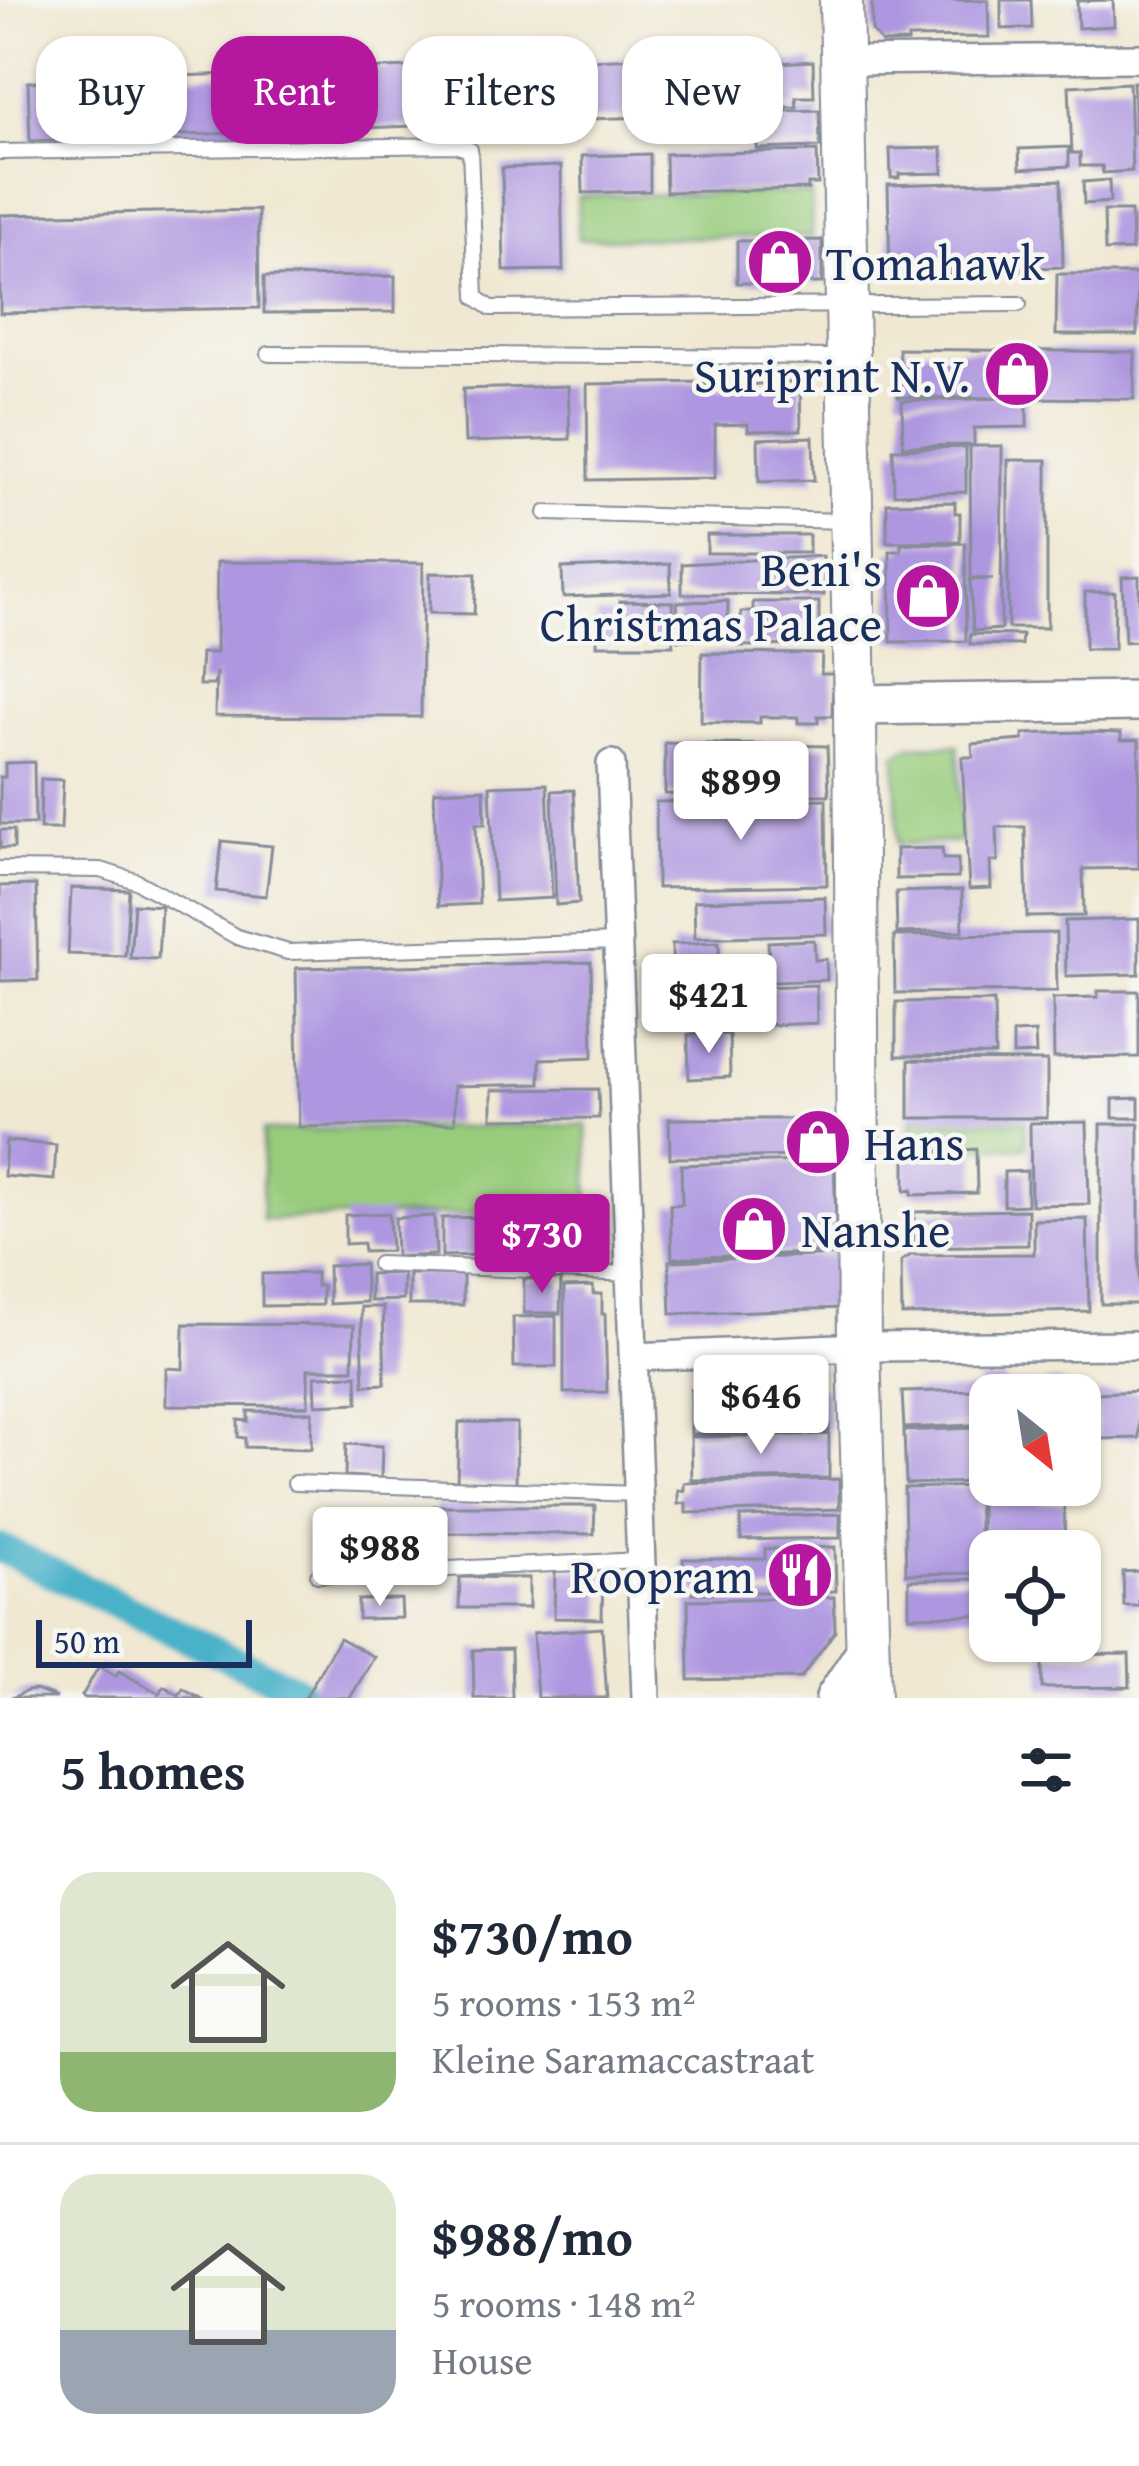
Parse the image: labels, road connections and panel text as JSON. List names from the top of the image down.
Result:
{
  "places": {
    "shop": [
      "Tomahawk",
      "Suriprint N.V.",
      "Beni's Christmas Palace",
      "Hans",
      "Nanshe"
    ],
    "restaurant": ["Roopram"]
  },
  "scale_bar": "50 m",
  "north": "bottom right",
  "page": {
    "chip": [
      "Buy",
      "Rent",
      "Filters",
      "New"
    ],
    "price": [
      "$899",
      "$421",
      "$730",
      "$646",
      "$988"
    ],
    "scale": "50 m",
    "heading": "5 homes",
    "list": [
      {
        "name": "$730/mo",
        "note": "5 rooms · 153 m² · Kleine Saramaccastraat"
      },
      {
        "name": "$988/mo",
        "note": "5 rooms · 148 m² · House"
      }
    ]
  }
}
